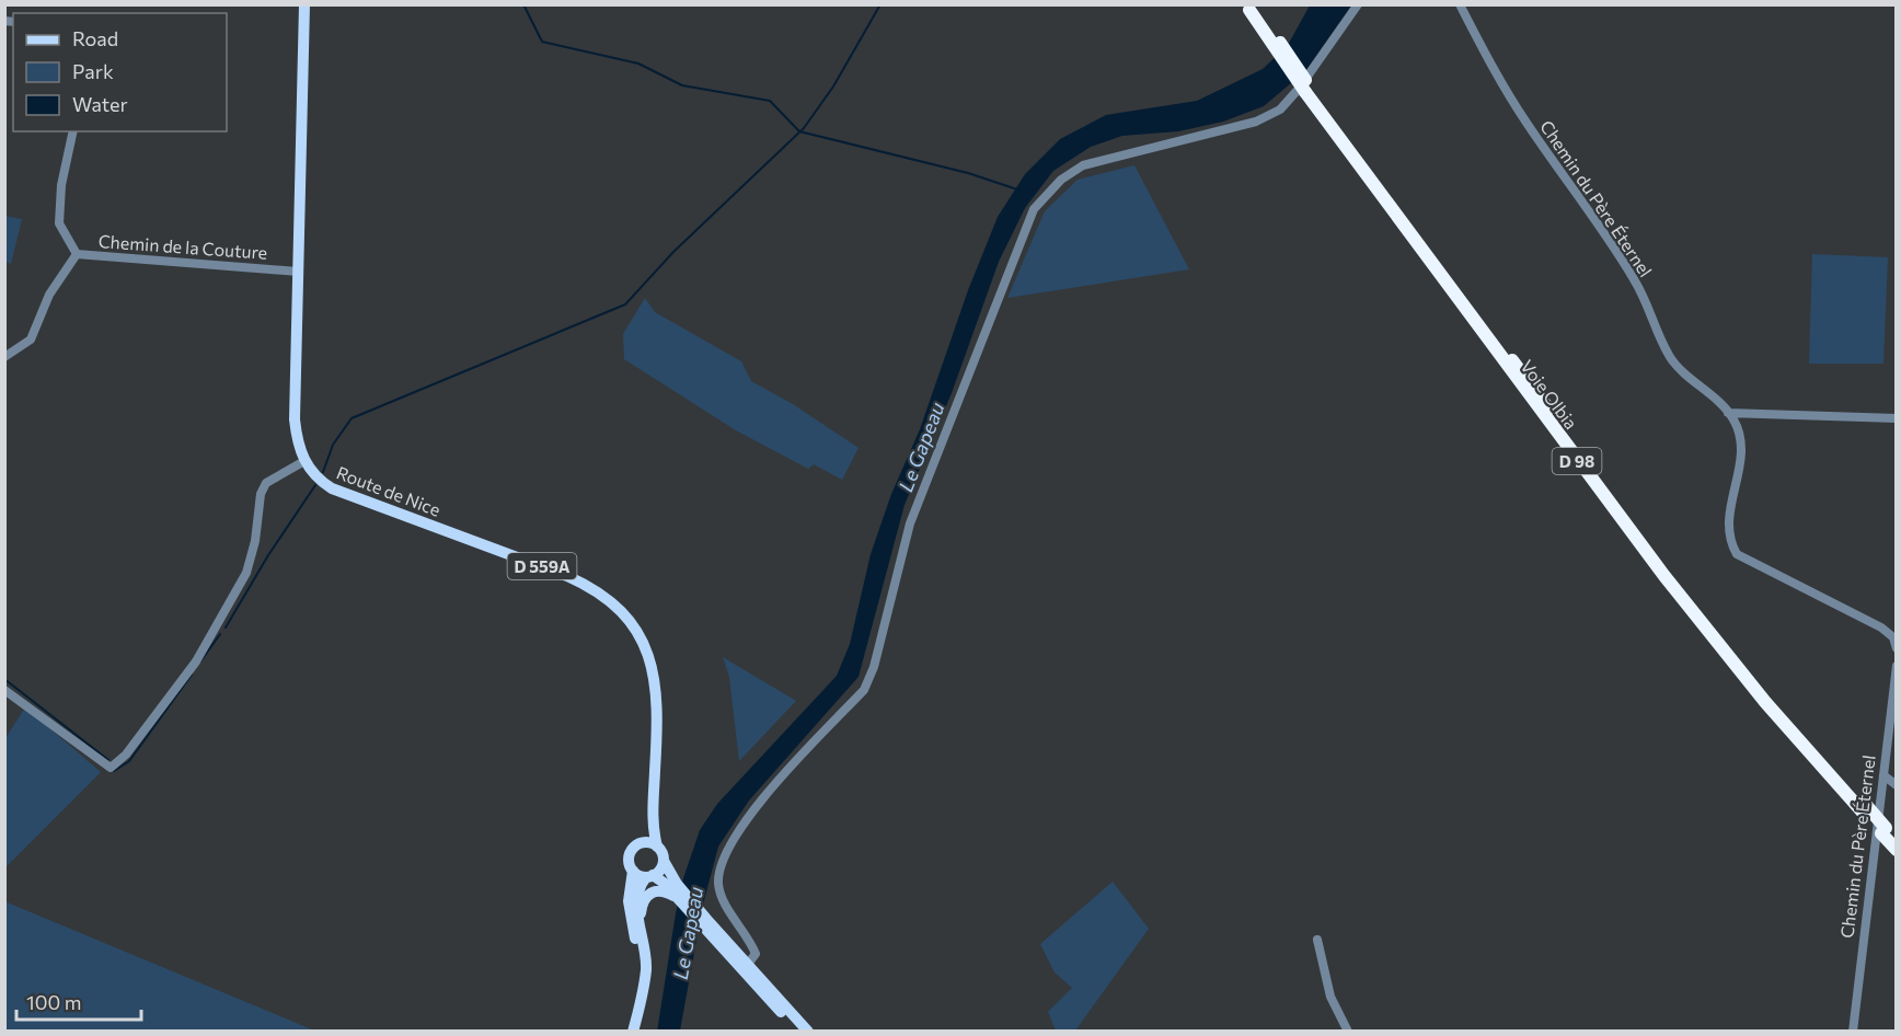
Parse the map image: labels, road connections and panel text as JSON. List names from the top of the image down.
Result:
{
  "streets": {
    "highway": ["Voie Olbia", "D 98"],
    "main road": ["Route de Nice", "D 559A"],
    "street": ["Chemin du Père Éternel", "Chemin de la Couture"]
  },
  "crossings": [
    ["Chemin de la Couture", "Route de Nice"],
    ["Route de Nice", "D 559A"]
  ],
  "water": ["Le Gapeau"],
  "legend": ["Road", "Park", "Water"],
  "scale_bar": "100 m"
}
